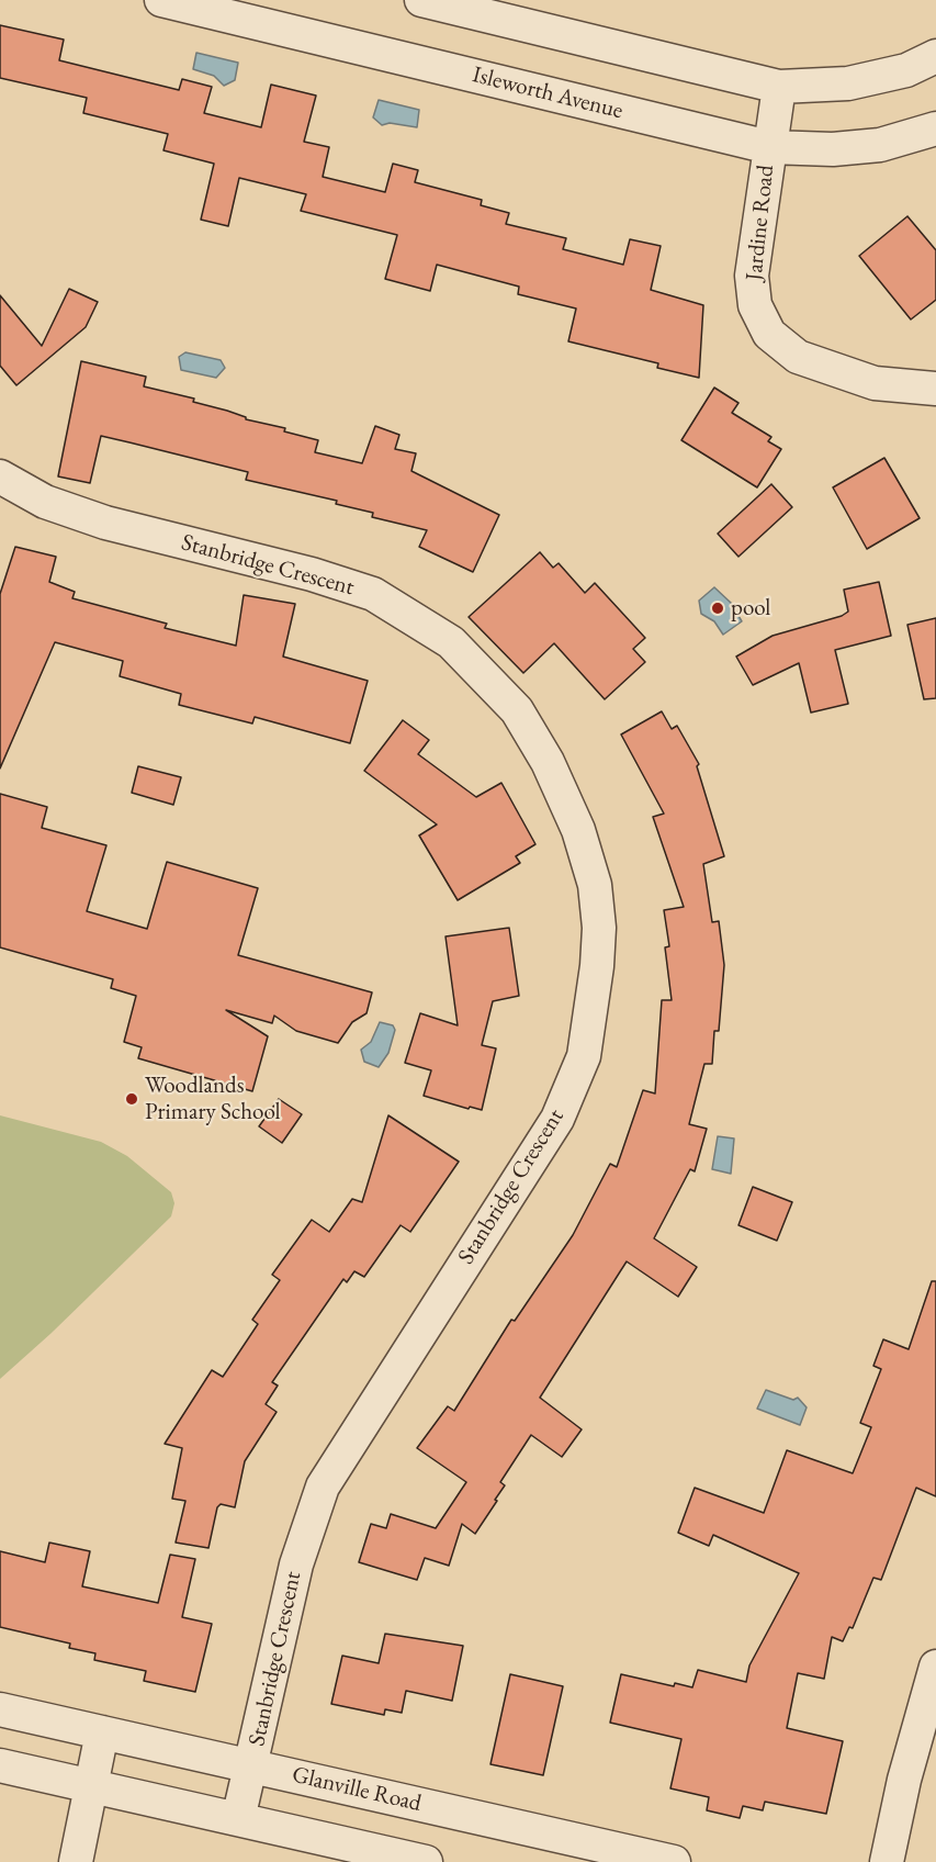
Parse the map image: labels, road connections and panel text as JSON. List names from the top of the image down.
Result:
{
  "streets": {
    "street": [
      "Isleworth Avenue",
      "Jardine Road",
      "Stanbridge Crescent",
      "Glanville Road"
    ]
  },
  "crossings": [
    ["Isleworth Avenue", "Jardine Road"],
    ["Stanbridge Crescent", "Glanville Road"]
  ],
  "places": ["pool", "Woodlands Primary School"]
}
